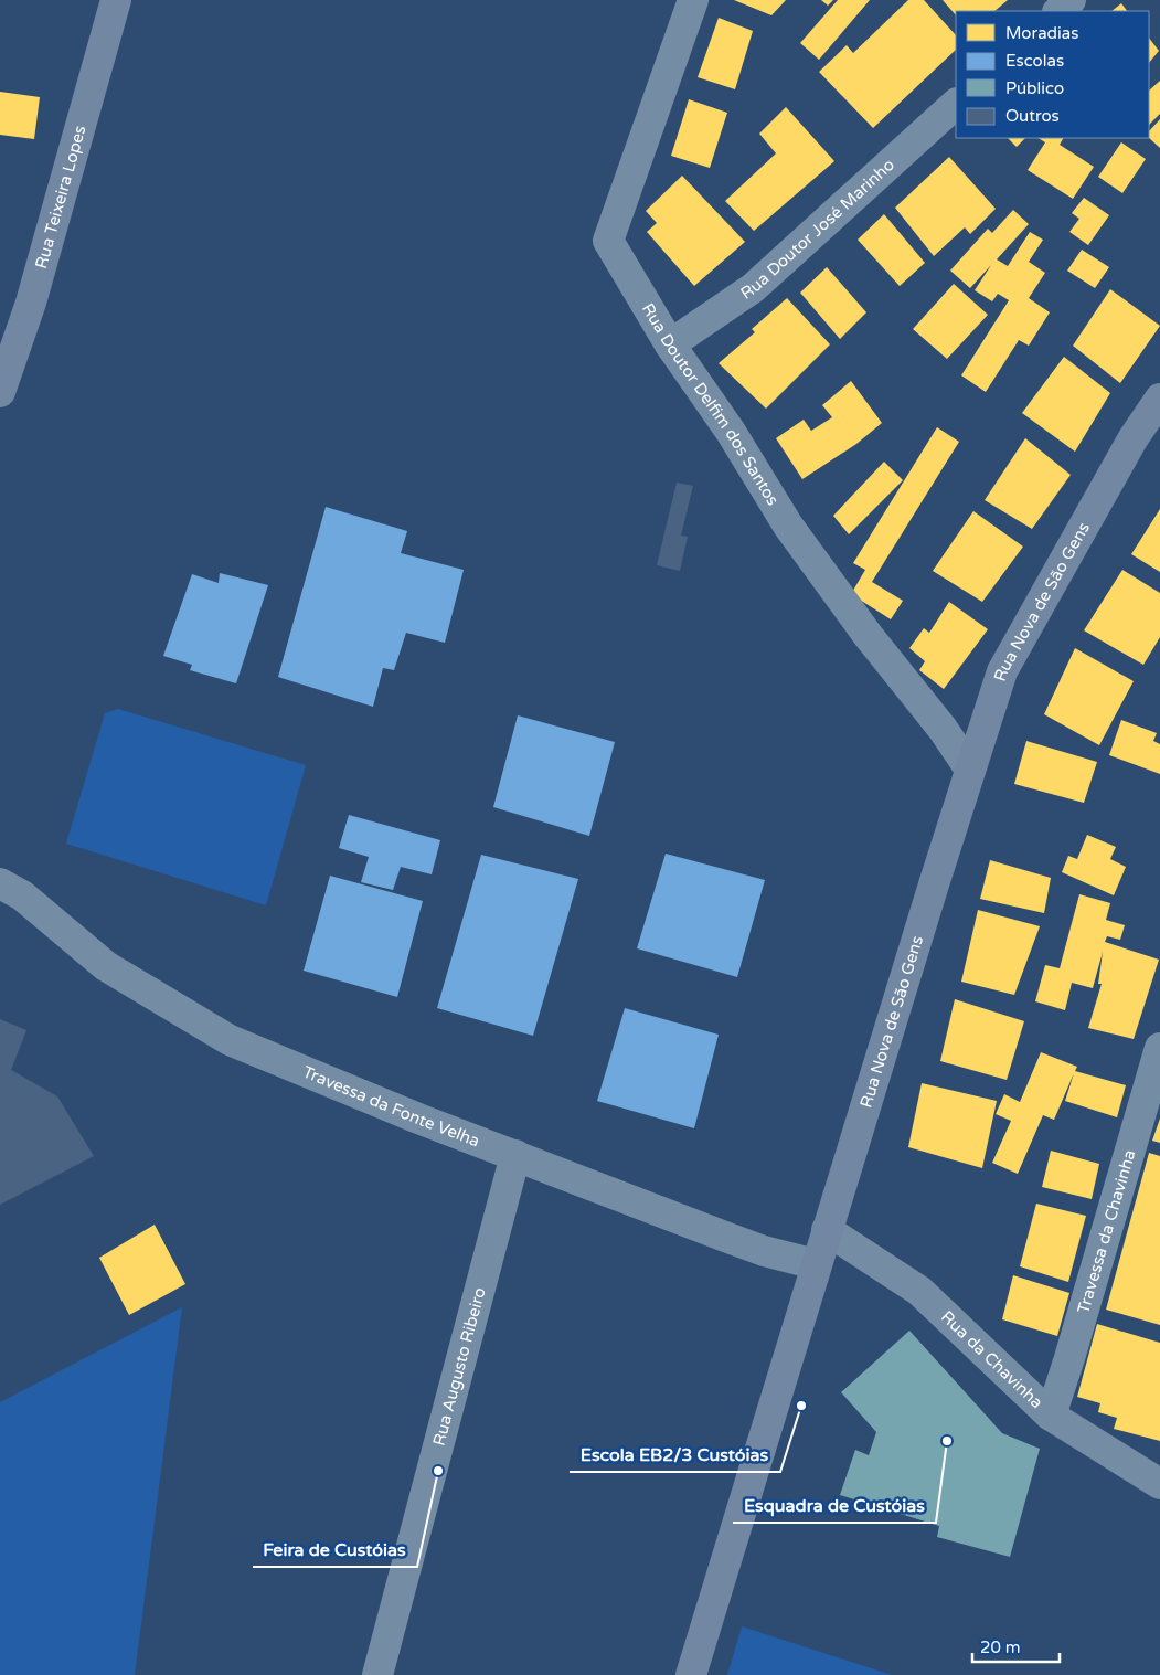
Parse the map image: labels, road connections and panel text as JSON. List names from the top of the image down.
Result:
{
  "streets": {
    "street": [
      "Rua Teixeira Lopes",
      "Rua Doutor José Marinho",
      "Rua Doutor Delfim dos Santos",
      "Rua Nova de São Gens",
      "Travessa da Fonte Velha",
      "Travessa da Chavinha",
      "Rua da Chavinha",
      "Rua Augusto Ribeiro"
    ]
  },
  "crossings": [
    ["Rua Doutor José Marinho", "Rua Doutor Delfim dos Santos"],
    ["Rua Doutor Delfim dos Santos", "Rua Nova de São Gens"],
    ["Rua Nova de São Gens", "Travessa da Fonte Velha"],
    ["Rua Nova de São Gens", "Rua da Chavinha"],
    ["Travessa da Fonte Velha", "Rua Augusto Ribeiro"],
    ["Travessa da Chavinha", "Rua da Chavinha"]
  ],
  "places": ["Escola EB2/3 Custóias", "Esquadra de Custóias", "Feira de Custóias"],
  "legend": [
    "Moradias",
    "Escolas",
    "Público",
    "Outros"
  ],
  "scale_bar": "20 m"
}
